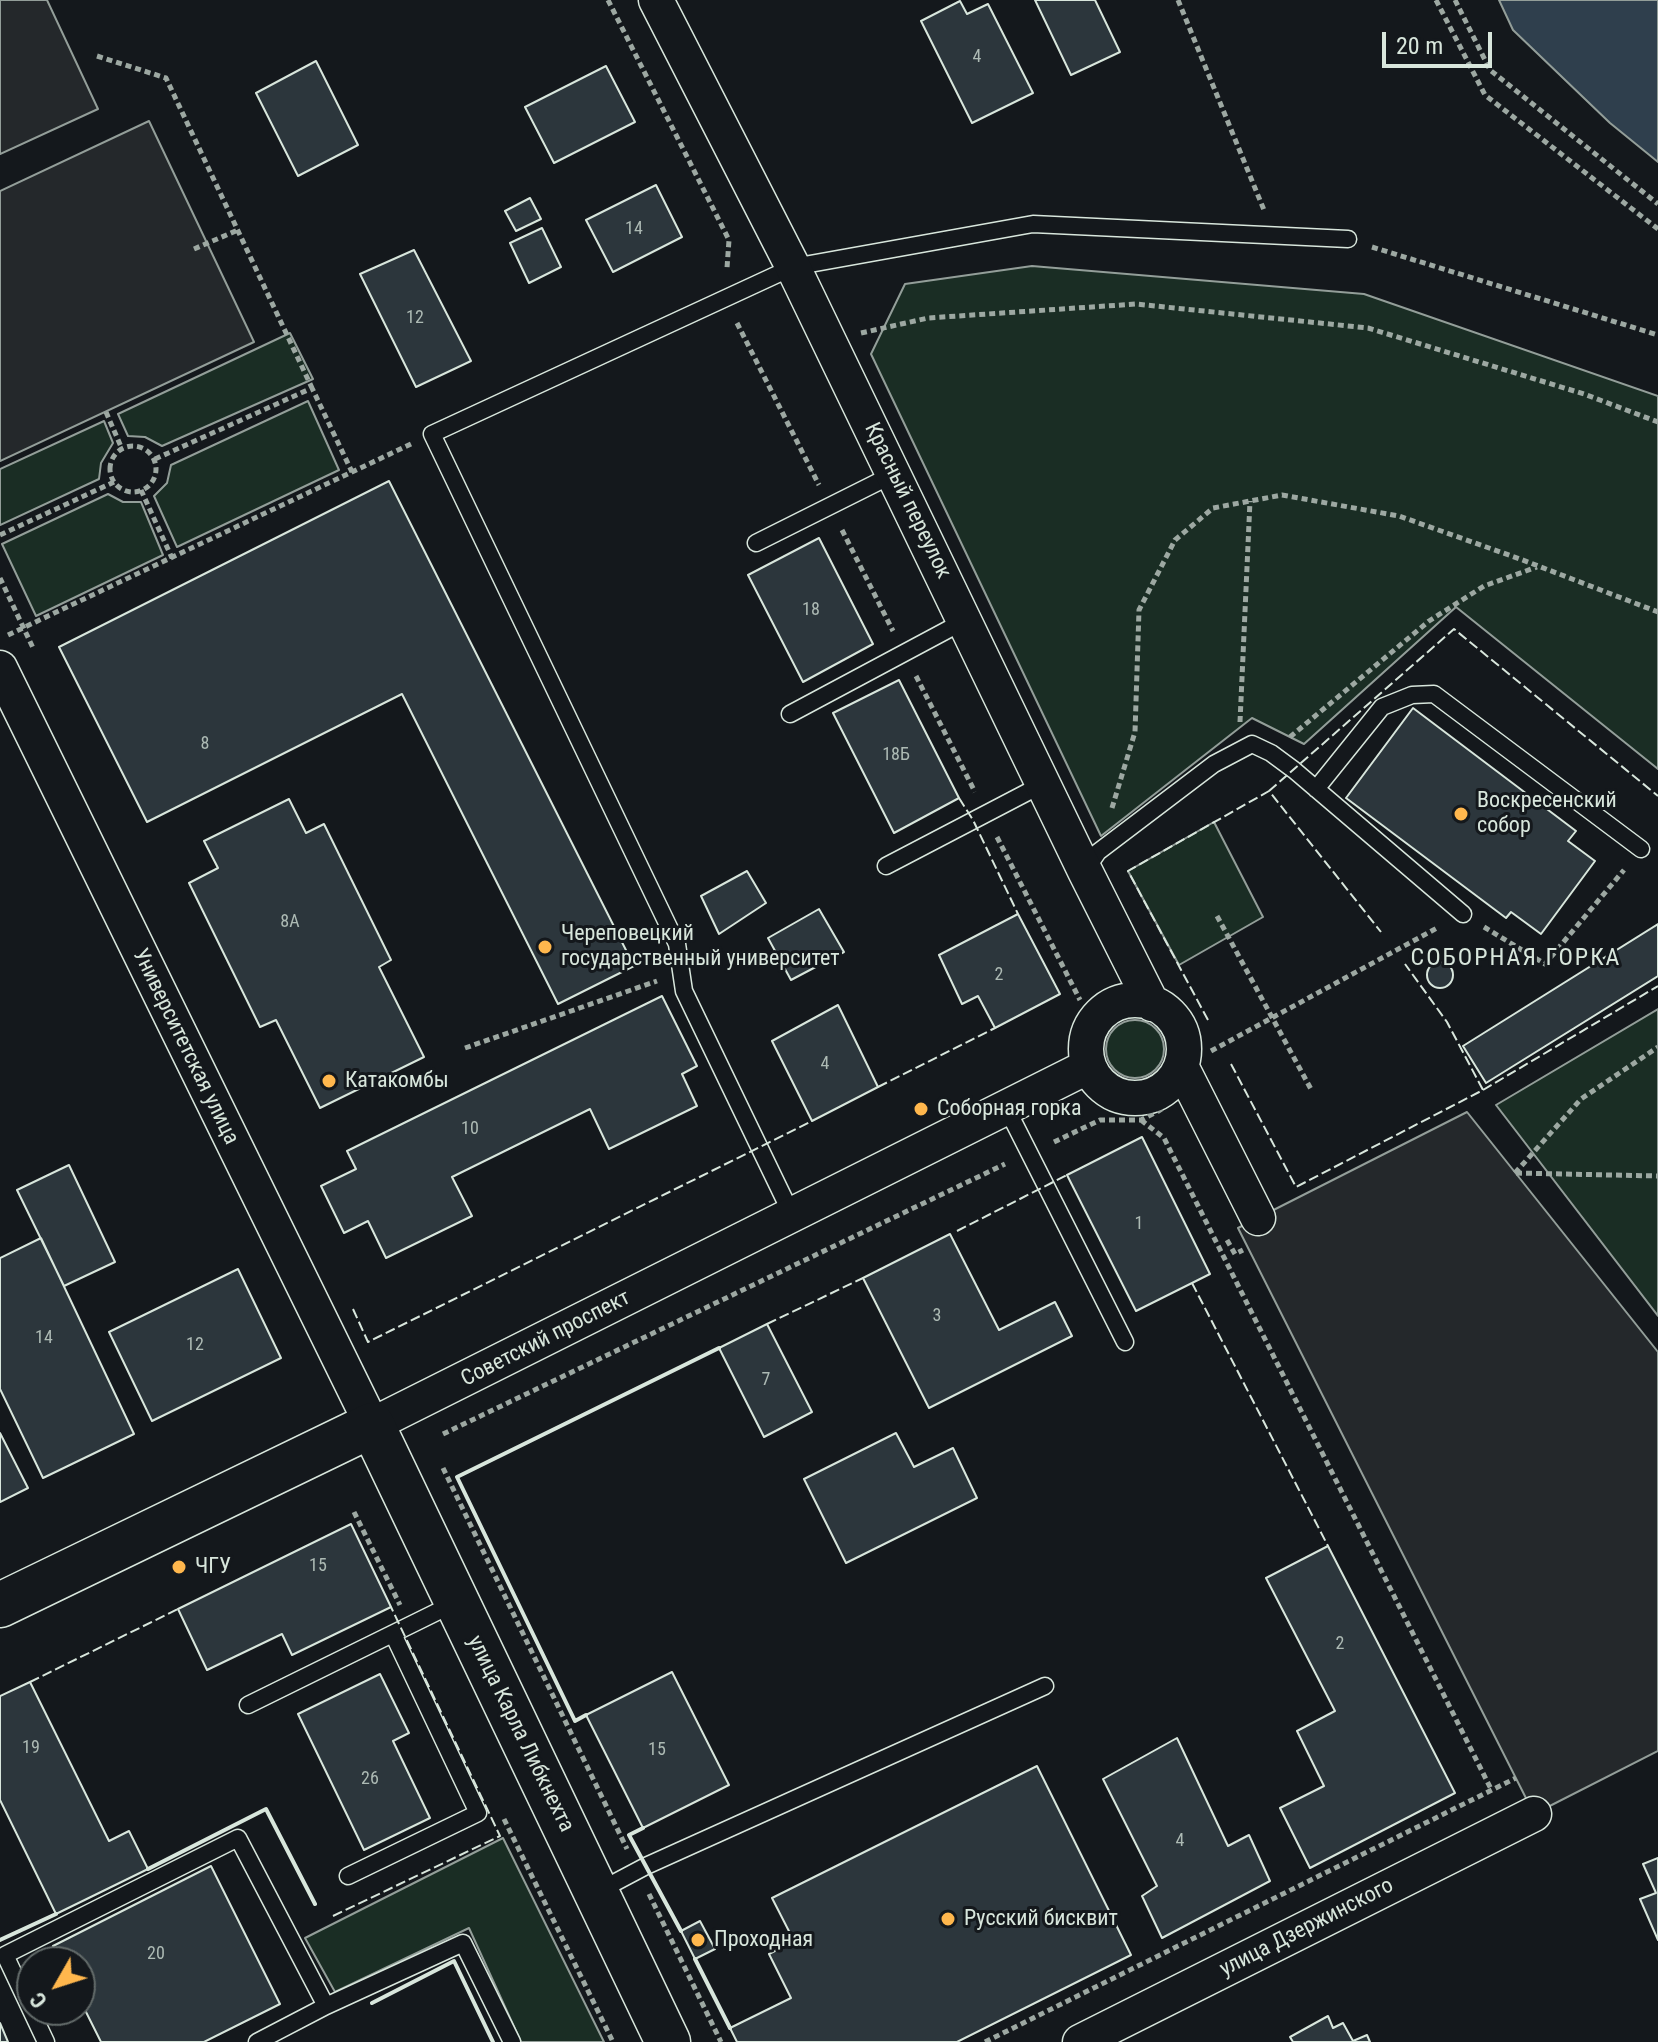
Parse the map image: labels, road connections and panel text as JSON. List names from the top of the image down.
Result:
{
  "streets": {
    "main road": ["Советский проспект", "улица Карла Либкнехта"],
    "street": ["Красный переулок", "Университетская улица", "улица Дзержинского"]
  },
  "crossings": [
    ["Красный переулок", "Советский проспект"],
    ["Университетская улица", "Советский проспект"],
    ["Университетская улица", "улица Карла Либкнехта"],
    ["Советский проспект", "улица Карла Либкнехта"]
  ],
  "districts": ["СОБОРНАЯ ГОРКА"],
  "places": [
    "Воскресенский собор",
    "Череповецкий государственный университет",
    "Катакомбы",
    "Соборная горка",
    "ЧГУ",
    "Русский бисквит",
    "Проходная"
  ],
  "house_numbers": [
    "4",
    "14",
    "12",
    "18",
    "8",
    "18Б",
    "8А",
    "2",
    "4",
    "10",
    "1",
    "3",
    "14",
    "12",
    "7",
    "15",
    "2",
    "19",
    "15",
    "26",
    "4",
    "20"
  ],
  "scale_bar": "20 m",
  "north": "bottom left"
}
